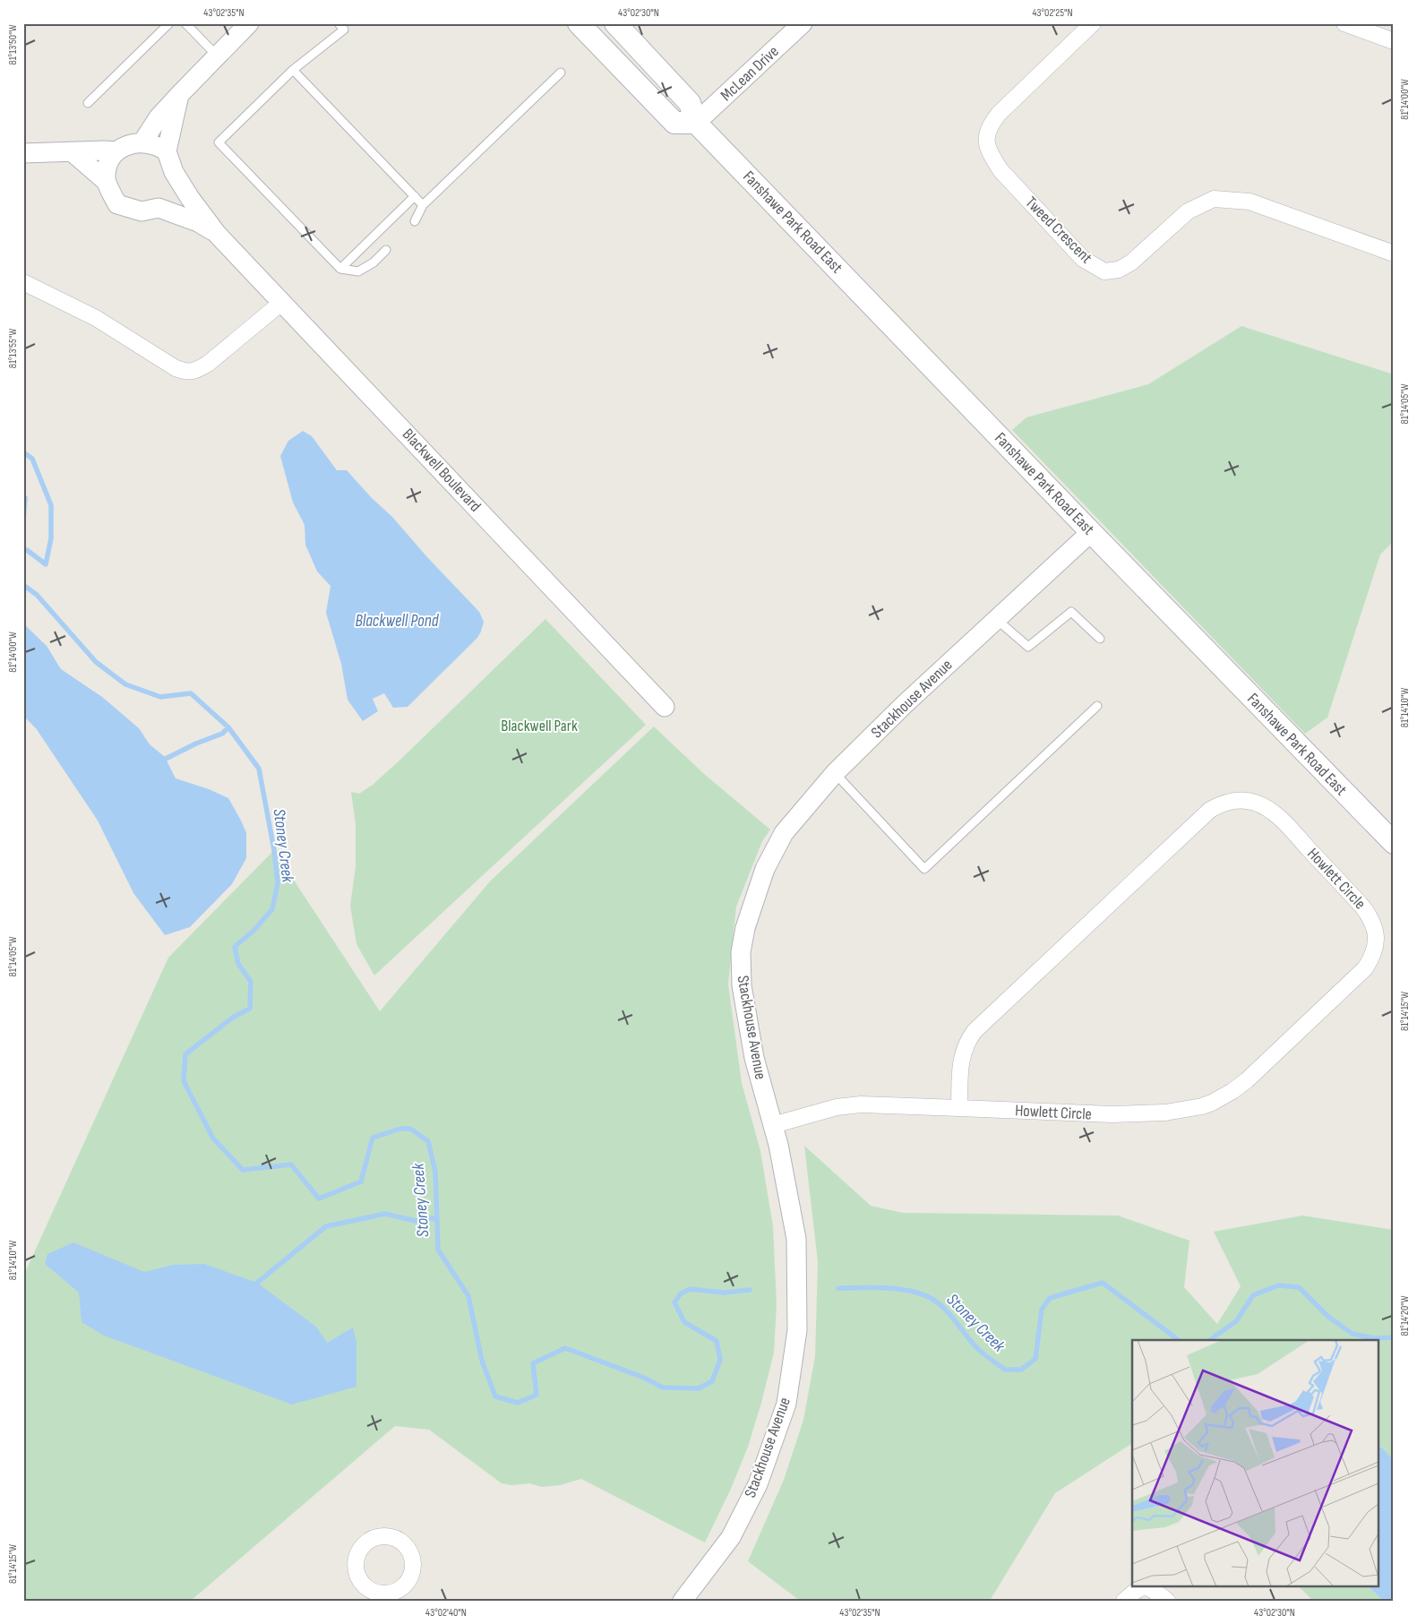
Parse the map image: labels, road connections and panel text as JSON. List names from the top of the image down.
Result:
{
  "streets": {
    "main road": ["Fanshawe Park Road East"],
    "street": [
      "McLean Drive",
      "Tweed Crescent",
      "Blackwell Boulevard",
      "Stackhouse Avenue",
      "Howlett Circle"
    ]
  },
  "crossings": [
    ["McLean Drive", "Fanshawe Park Road East"],
    ["Fanshawe Park Road East", "Stackhouse Avenue"],
    ["Stackhouse Avenue", "Howlett Circle"]
  ],
  "water": ["Blackwell Pond", "Stoney Creek"],
  "parks": ["Blackwell Park"],
  "coordinates": [
    "43°02'35\"N",
    "43°02'30\"N",
    "43°02'25\"N",
    "81°13'50\"W",
    "81°14'00\"W",
    "81°13'55\"W",
    "81°14'05\"W",
    "81°14'10\"W",
    "81°14'15\"W",
    "81°14'20\"W",
    "43°02'40\"N"
  ]
}
